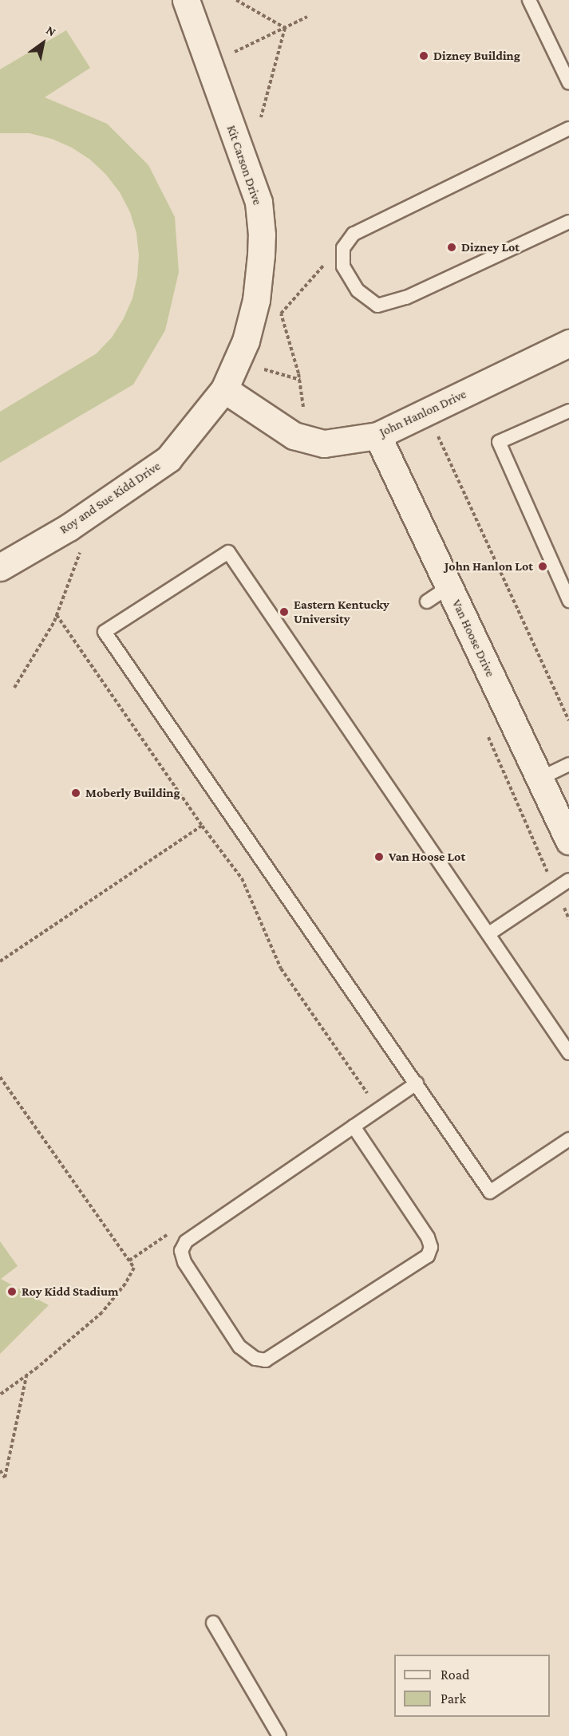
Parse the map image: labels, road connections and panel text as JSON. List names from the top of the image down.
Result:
{
  "streets": {
    "street": [
      "Kit Carson Drive",
      "John Hanlon Drive",
      "Roy and Sue Kidd Drive",
      "Van Hoose Drive"
    ]
  },
  "crossings": [
    ["Kit Carson Drive", "John Hanlon Drive"],
    ["Kit Carson Drive", "Roy and Sue Kidd Drive"],
    ["John Hanlon Drive", "Roy and Sue Kidd Drive"],
    ["John Hanlon Drive", "Van Hoose Drive"]
  ],
  "places": [
    "Dizney Building",
    "Dizney Lot",
    "John Hanlon Lot",
    "Eastern Kentucky University",
    "Moberly Building",
    "Van Hoose Lot",
    "Roy Kidd Stadium"
  ],
  "legend": ["Road", "Park"],
  "north": "top right"
}
